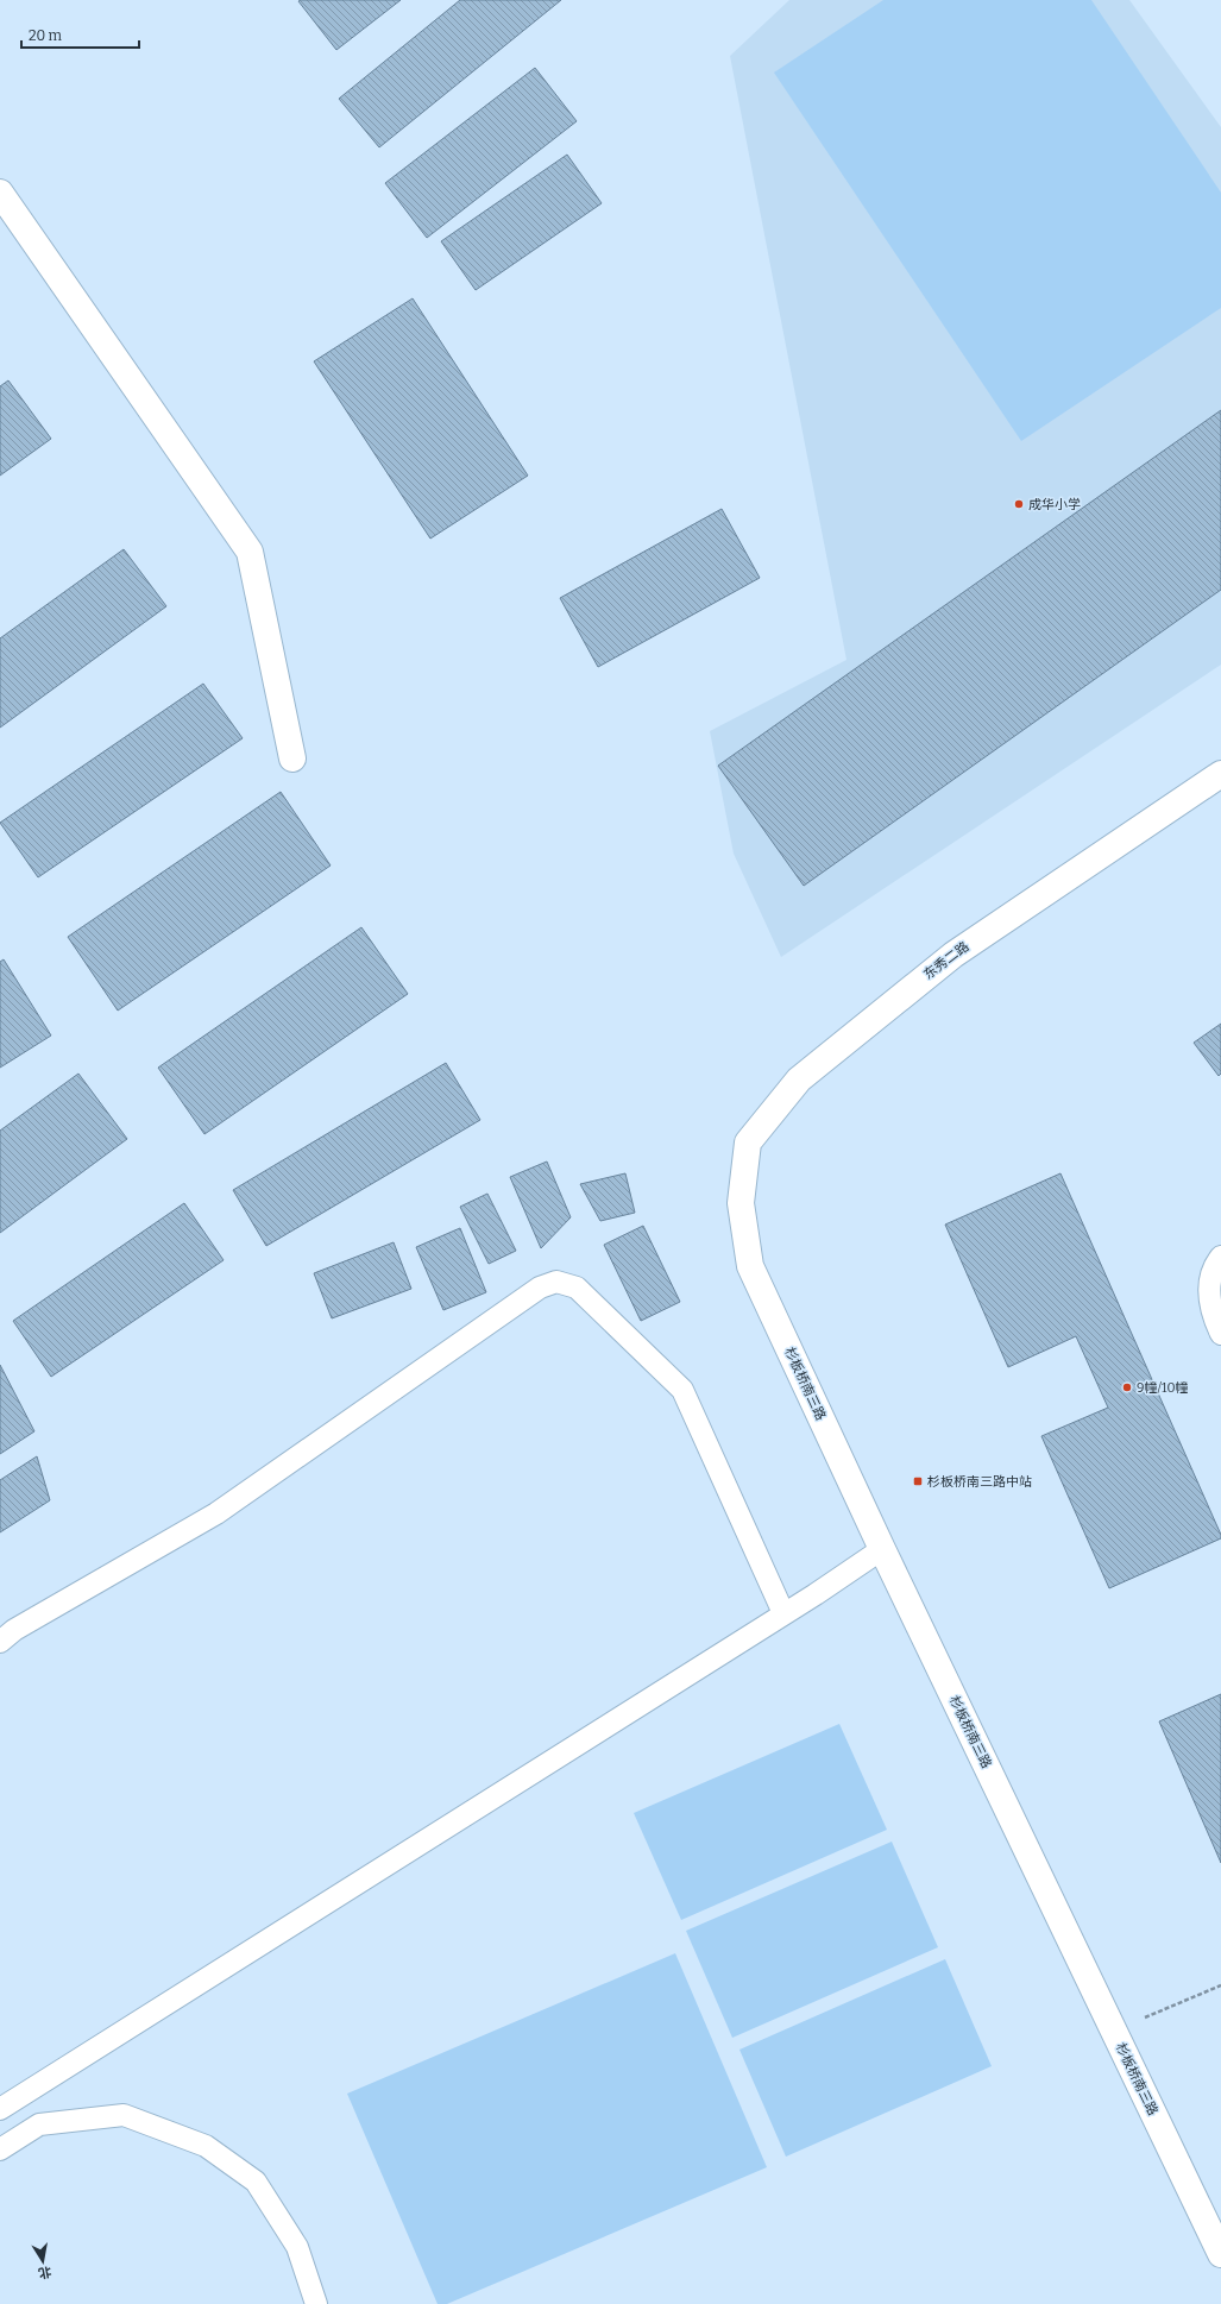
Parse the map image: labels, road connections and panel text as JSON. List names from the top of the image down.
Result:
{
  "streets": {
    "street": ["东秀二路", "杉板桥南三路"]
  },
  "crossings": [
    ["东秀二路", "杉板桥南三路"]
  ],
  "places": {
    "other": ["成华小学", "9幢/10幢"],
    "transit": ["杉板桥南三路中站"]
  },
  "scale_bar": "20 m",
  "north": "bottom"
}
